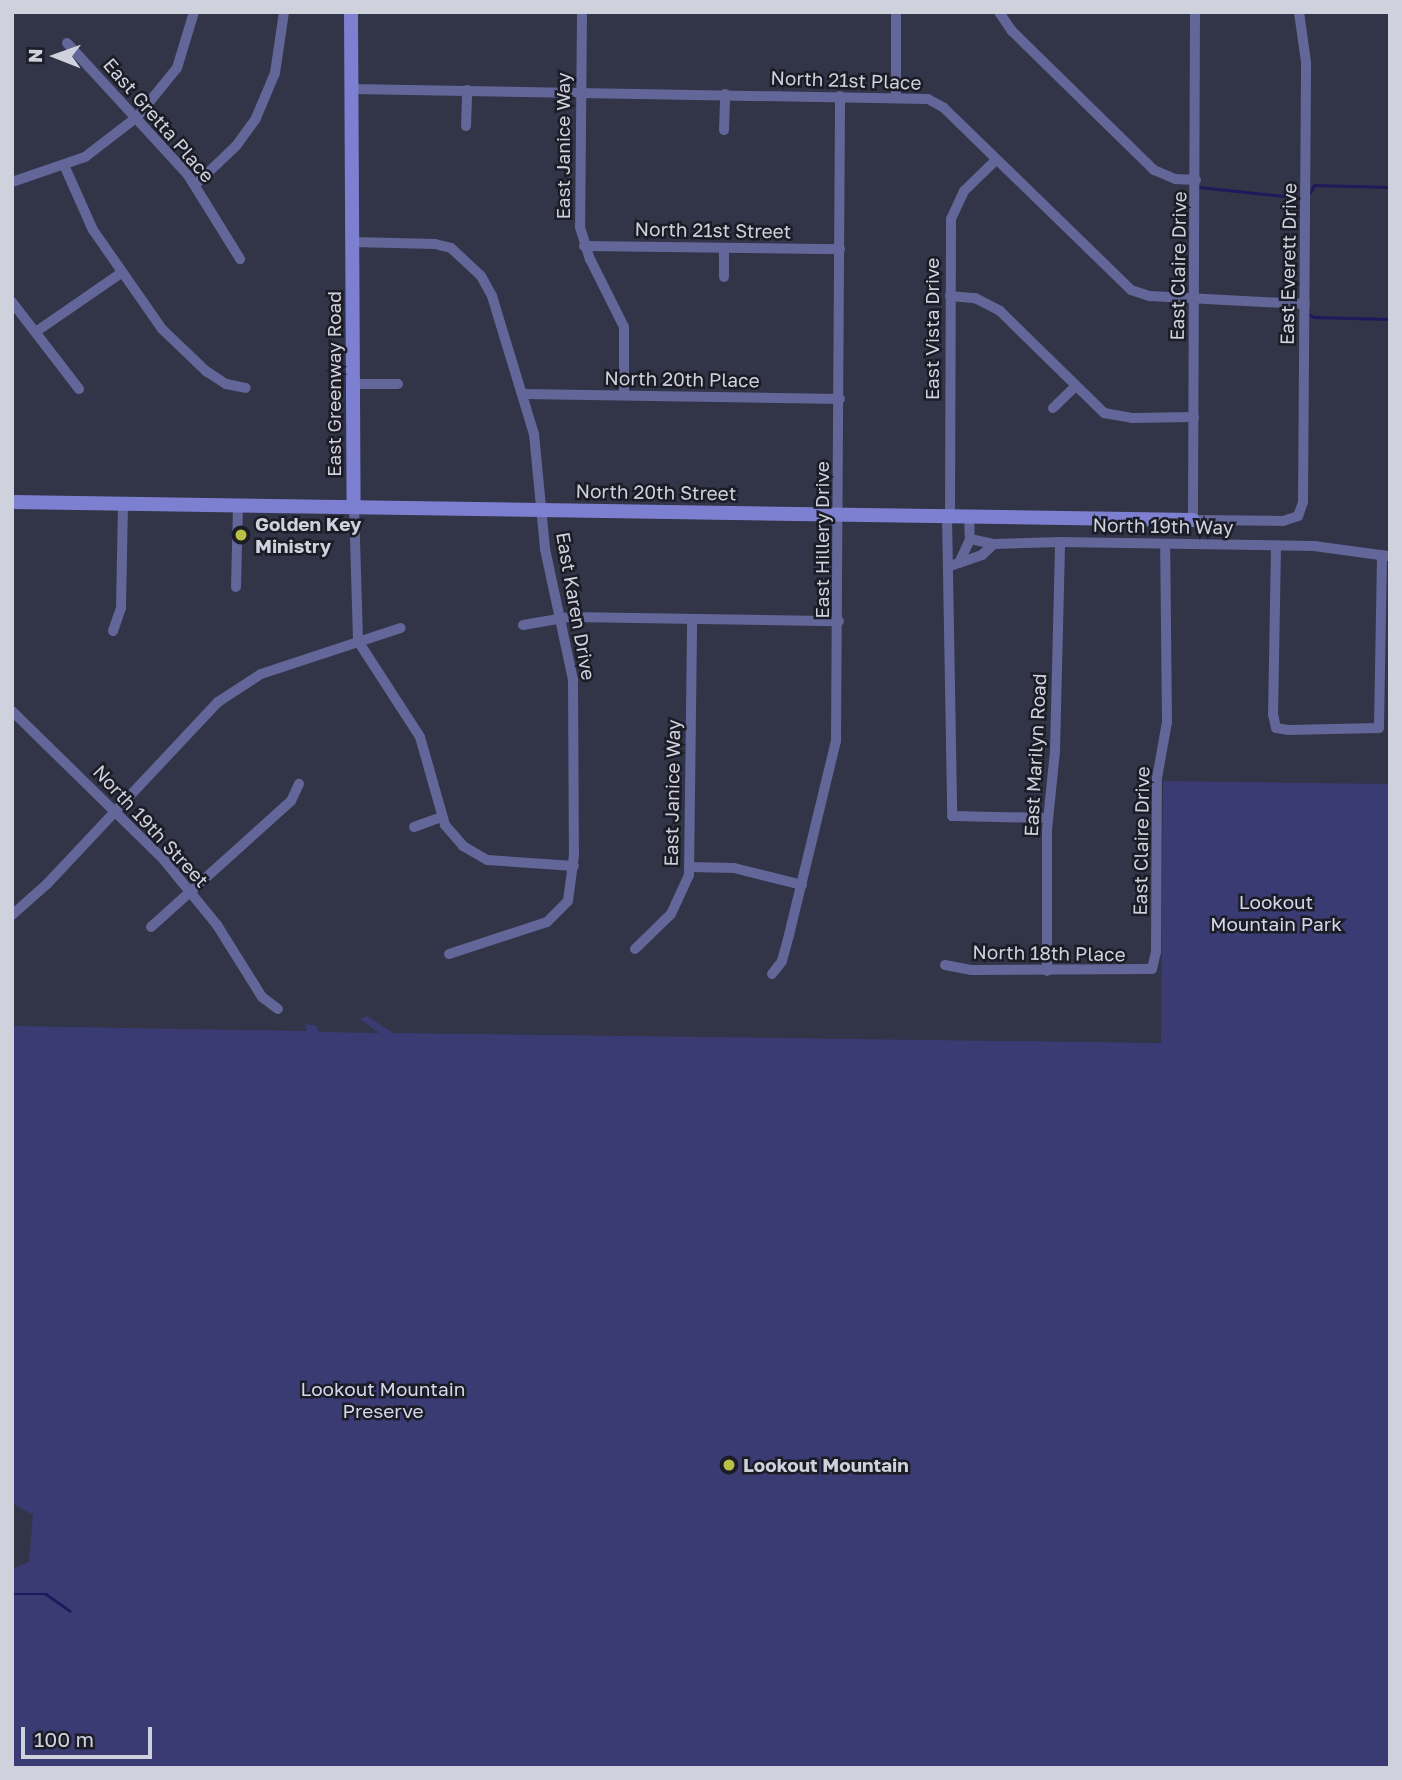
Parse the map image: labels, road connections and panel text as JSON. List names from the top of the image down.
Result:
{
  "streets": {
    "street": [
      "North 21st Place",
      "East Gretta Place",
      "East Janice Way",
      "North 21st Street",
      "East Everett Drive",
      "East Claire Drive",
      "East Vista Drive",
      "North 20th Place",
      "East Greenway Road",
      "North 20th Street",
      "North 19th Way",
      "East Hillery Drive",
      "East Karen Drive",
      "East Marilyn Road",
      "North 19th Street",
      "North 18th Place"
    ]
  },
  "crossings": [
    ["North 21st Place", "East Janice Way"],
    ["North 21st Place", "East Everett Drive"],
    ["North 21st Place", "East Claire Drive"],
    ["North 21st Place", "East Vista Drive"],
    ["North 21st Place", "East Greenway Road"],
    ["North 21st Place", "East Hillery Drive"],
    ["East Janice Way", "North 21st Street"],
    ["East Janice Way", "North 20th Place"],
    ["North 21st Street", "East Hillery Drive"],
    ["East Everett Drive", "North 20th Street"],
    ["East Claire Drive", "North 20th Street"],
    ["East Claire Drive", "North 19th Way"],
    ["East Claire Drive", "North 18th Place"],
    ["East Vista Drive", "North 20th Street"],
    ["East Vista Drive", "North 19th Way"],
    ["East Vista Drive", "East Marilyn Road"],
    ["North 20th Place", "East Hillery Drive"],
    ["North 20th Place", "East Karen Drive"],
    ["East Greenway Road", "North 20th Street"],
    ["East Greenway Road", "East Karen Drive"],
    ["North 20th Street", "East Hillery Drive"],
    ["North 20th Street", "East Karen Drive"],
    ["North 19th Way", "East Marilyn Road"],
    ["East Marilyn Road", "North 18th Place"]
  ],
  "parks": ["Lookout Mountain Park", "Lookout Mountain Preserve"],
  "places": ["Golden Key Ministry", "Lookout Mountain"],
  "scale_bar": "100 m",
  "north": "left"
}
